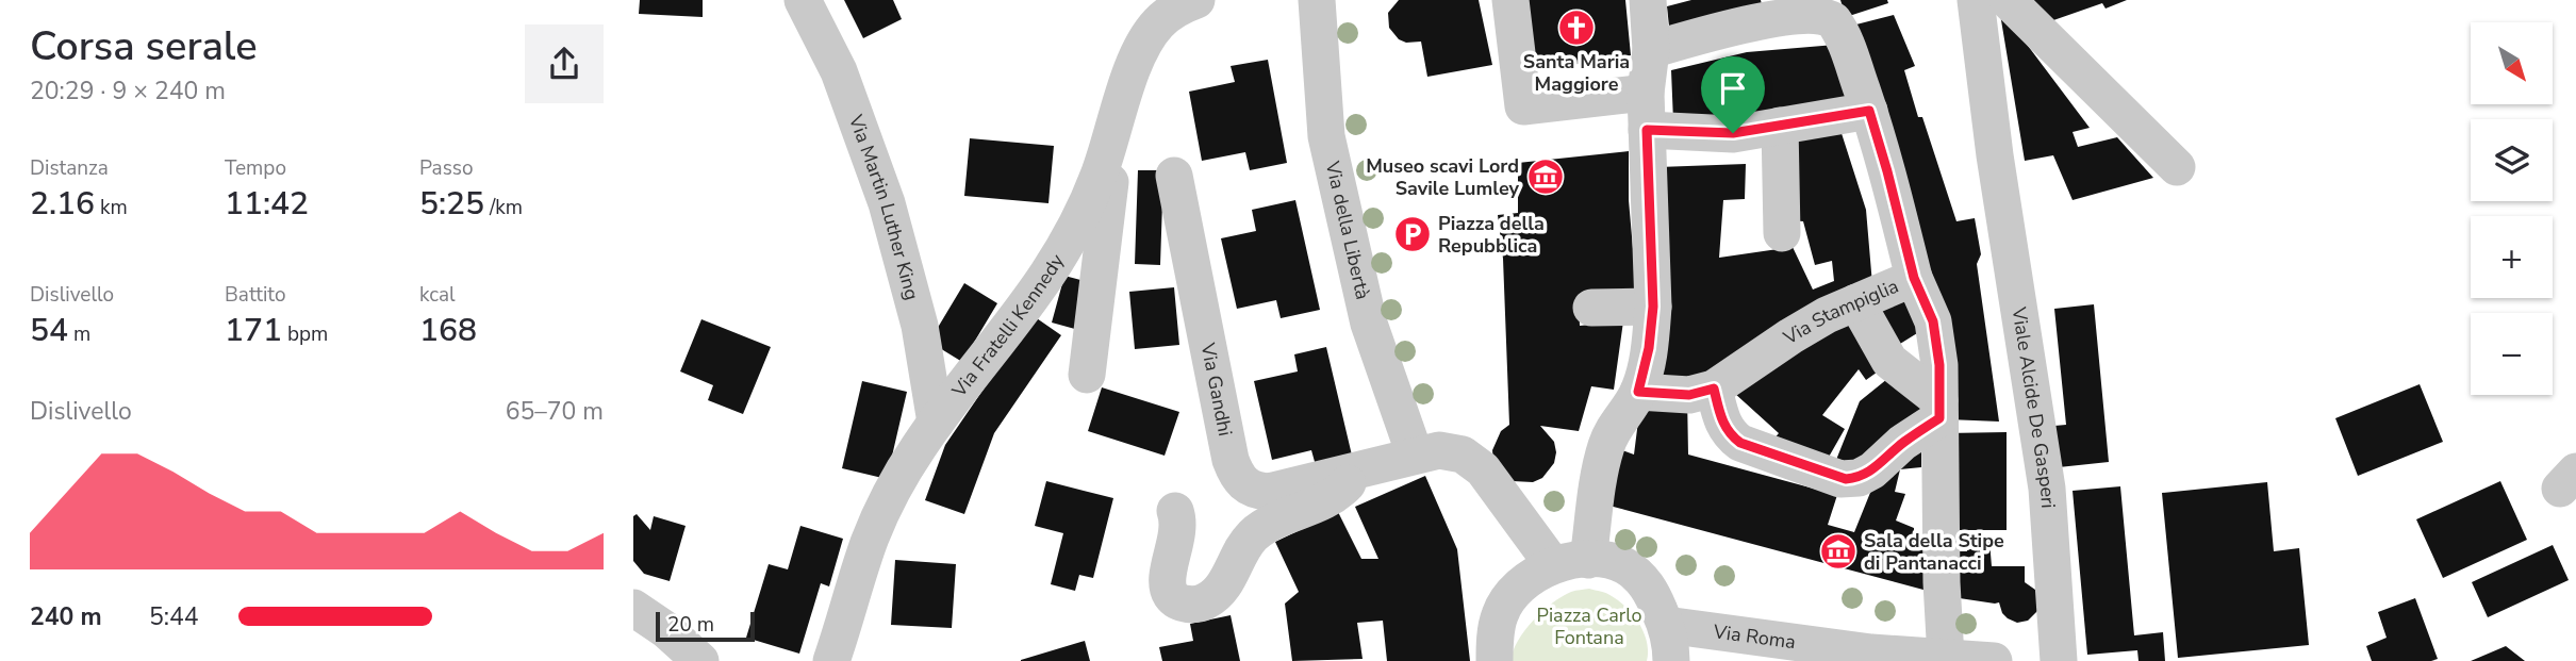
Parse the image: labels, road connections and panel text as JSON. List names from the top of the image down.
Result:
{
  "streets": {
    "street": [
      "Via Martin Luther King",
      "Via della Libertà",
      "Via Stampiglia",
      "Via Fratelli Kennedy",
      "Via Gandhi",
      "Viale Alcide De Gasperi",
      "Via Roma"
    ]
  },
  "crossings": [
    ["Via Martin Luther King", "Via Fratelli Kennedy"],
    ["Via della Libertà", "Via Gandhi"]
  ],
  "parks": ["Piazza Carlo Fontana"],
  "places": {
    "church": ["Santa Maria Maggiore"],
    "museum": ["Museo scavi Lord Savile Lumley", "Sala della Stipe di Pantanacci"],
    "parking": ["Piazza della Repubblica"]
  },
  "scale_bar": "20 m",
  "north": "bottom right",
  "page": {
    "heading": ["Corsa serale", "20:29 · 9 × 240 m"],
    "map_buttons": ["+", "−"],
    "stats": [
      ["Distanza", "2.16 km"],
      ["Tempo", "11:42"],
      ["Passo", "5:25 /km"],
      ["Dislivello", "54 m"],
      ["Battito", "171 bpm"],
      ["kcal", "168"]
    ],
    "chart": ["Dislivello", "65–70 m"],
    "list": [
      {
        "name": "240 m",
        "note": "5:44"
      }
    ],
    "scale": "20 m"
  }
}
